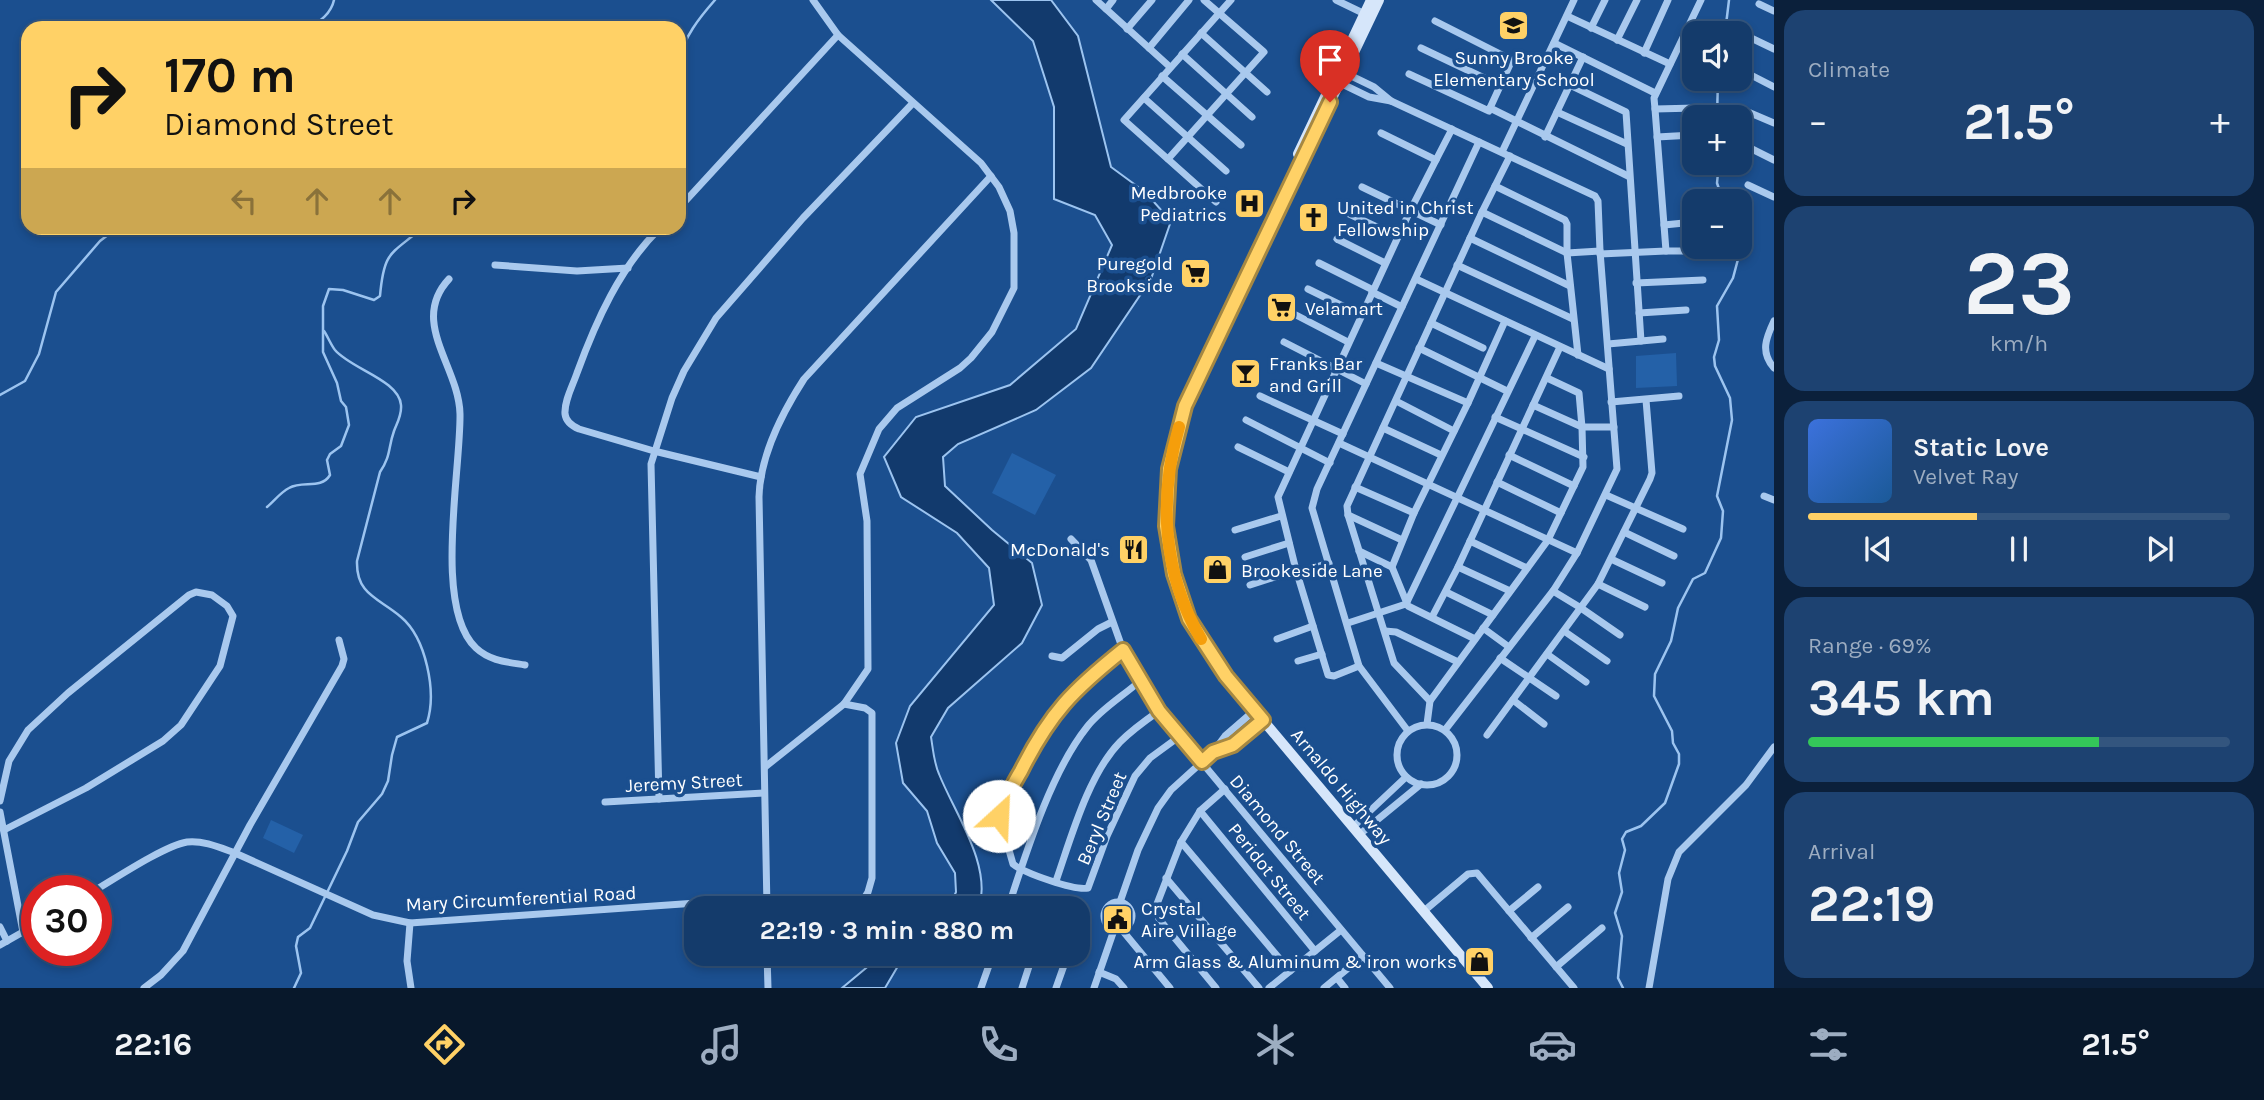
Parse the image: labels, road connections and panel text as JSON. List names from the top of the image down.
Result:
{
  "streets": {
    "main road": ["Arnaldo Highway"],
    "street": [
      "Jeremy Street",
      "Beryl Street",
      "Diamond Street",
      "Peridot Street",
      "Mary Circumferential Road"
    ]
  },
  "crossings": [
    ["Beryl Street", "Diamond Street"]
  ],
  "places": {
    "school or university": ["Sunny Brooke Elementary School"],
    "hospital": ["Medbrooke Pediatrics"],
    "church": ["United in Christ Fellowship"],
    "supermarket": ["Puregold Brookside", "Velamart"],
    "bar": ["Franks Bar and Grill"],
    "restaurant": ["McDonald's"],
    "shop": ["Brookeside Lane", "Arm Glass & Aluminum & iron works"],
    "public building": ["Crystal Aire Village"]
  },
  "page": {
    "tile": [
      "Climate",
      ["23", "km/h"],
      ["Range · 69%", "345 km"],
      ["Arrival", "22:19"]
    ],
    "map_buttons": ["+", "−"],
    "turn": ["170 m", "Diamond Street"],
    "heat": ["−", "21.5°", "+"],
    "song": ["Static Love", "Velvet Ray"],
    "limit": "30",
    "trip": "22:19 · 3 min · 880 m",
    "tabs": ["22:16", "21.5°"]
  }
}
